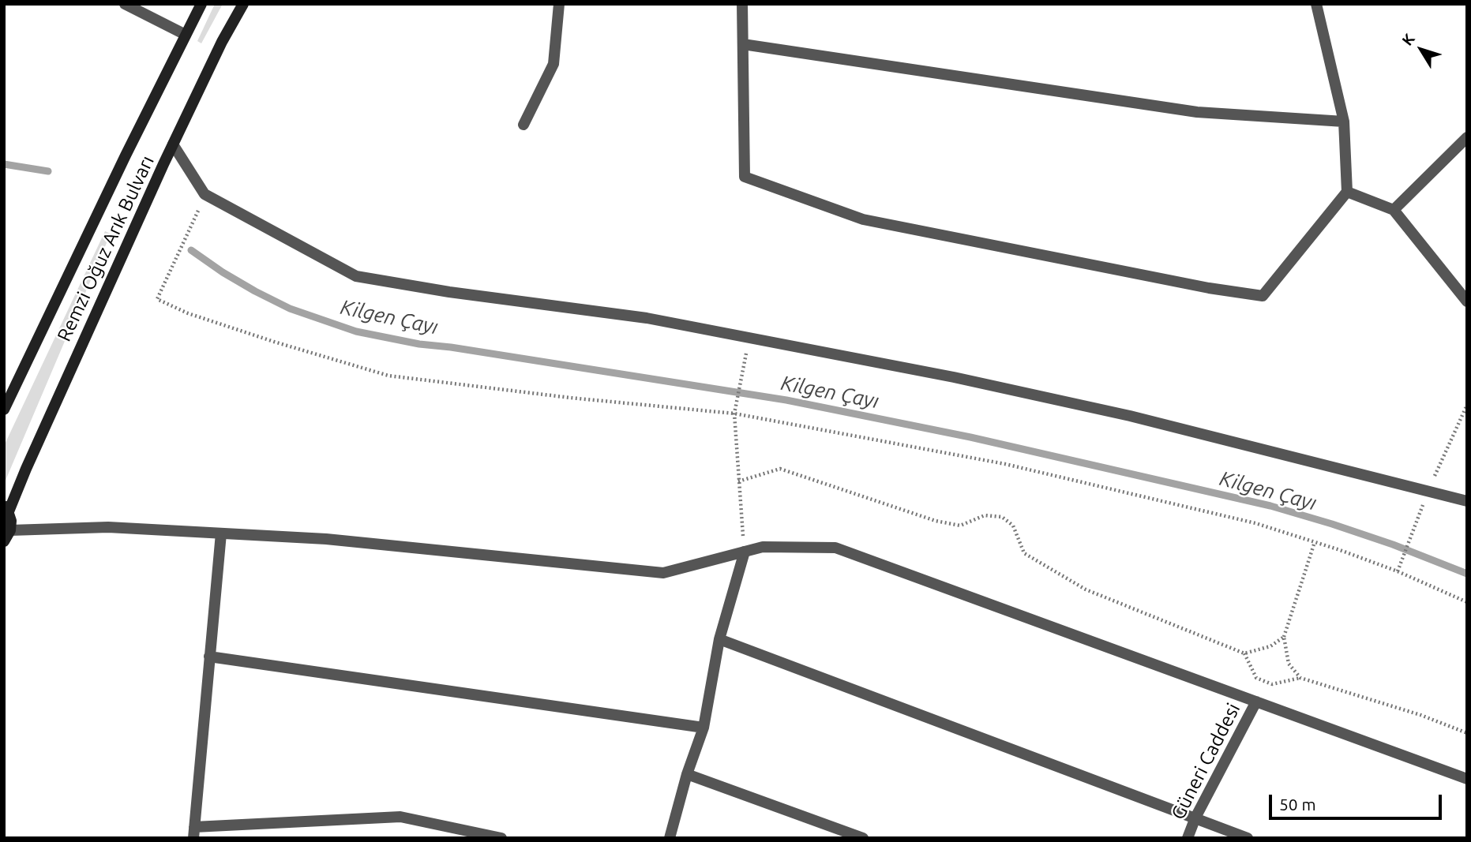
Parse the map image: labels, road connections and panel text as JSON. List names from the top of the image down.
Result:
{
  "streets": {
    "main road": ["Remzi Oğuz Arık Bulvarı"],
    "street": ["Güneri Caddesi"]
  },
  "water": ["Kilgen Çayı"],
  "scale_bar": "50 m",
  "north": "top left"
}
